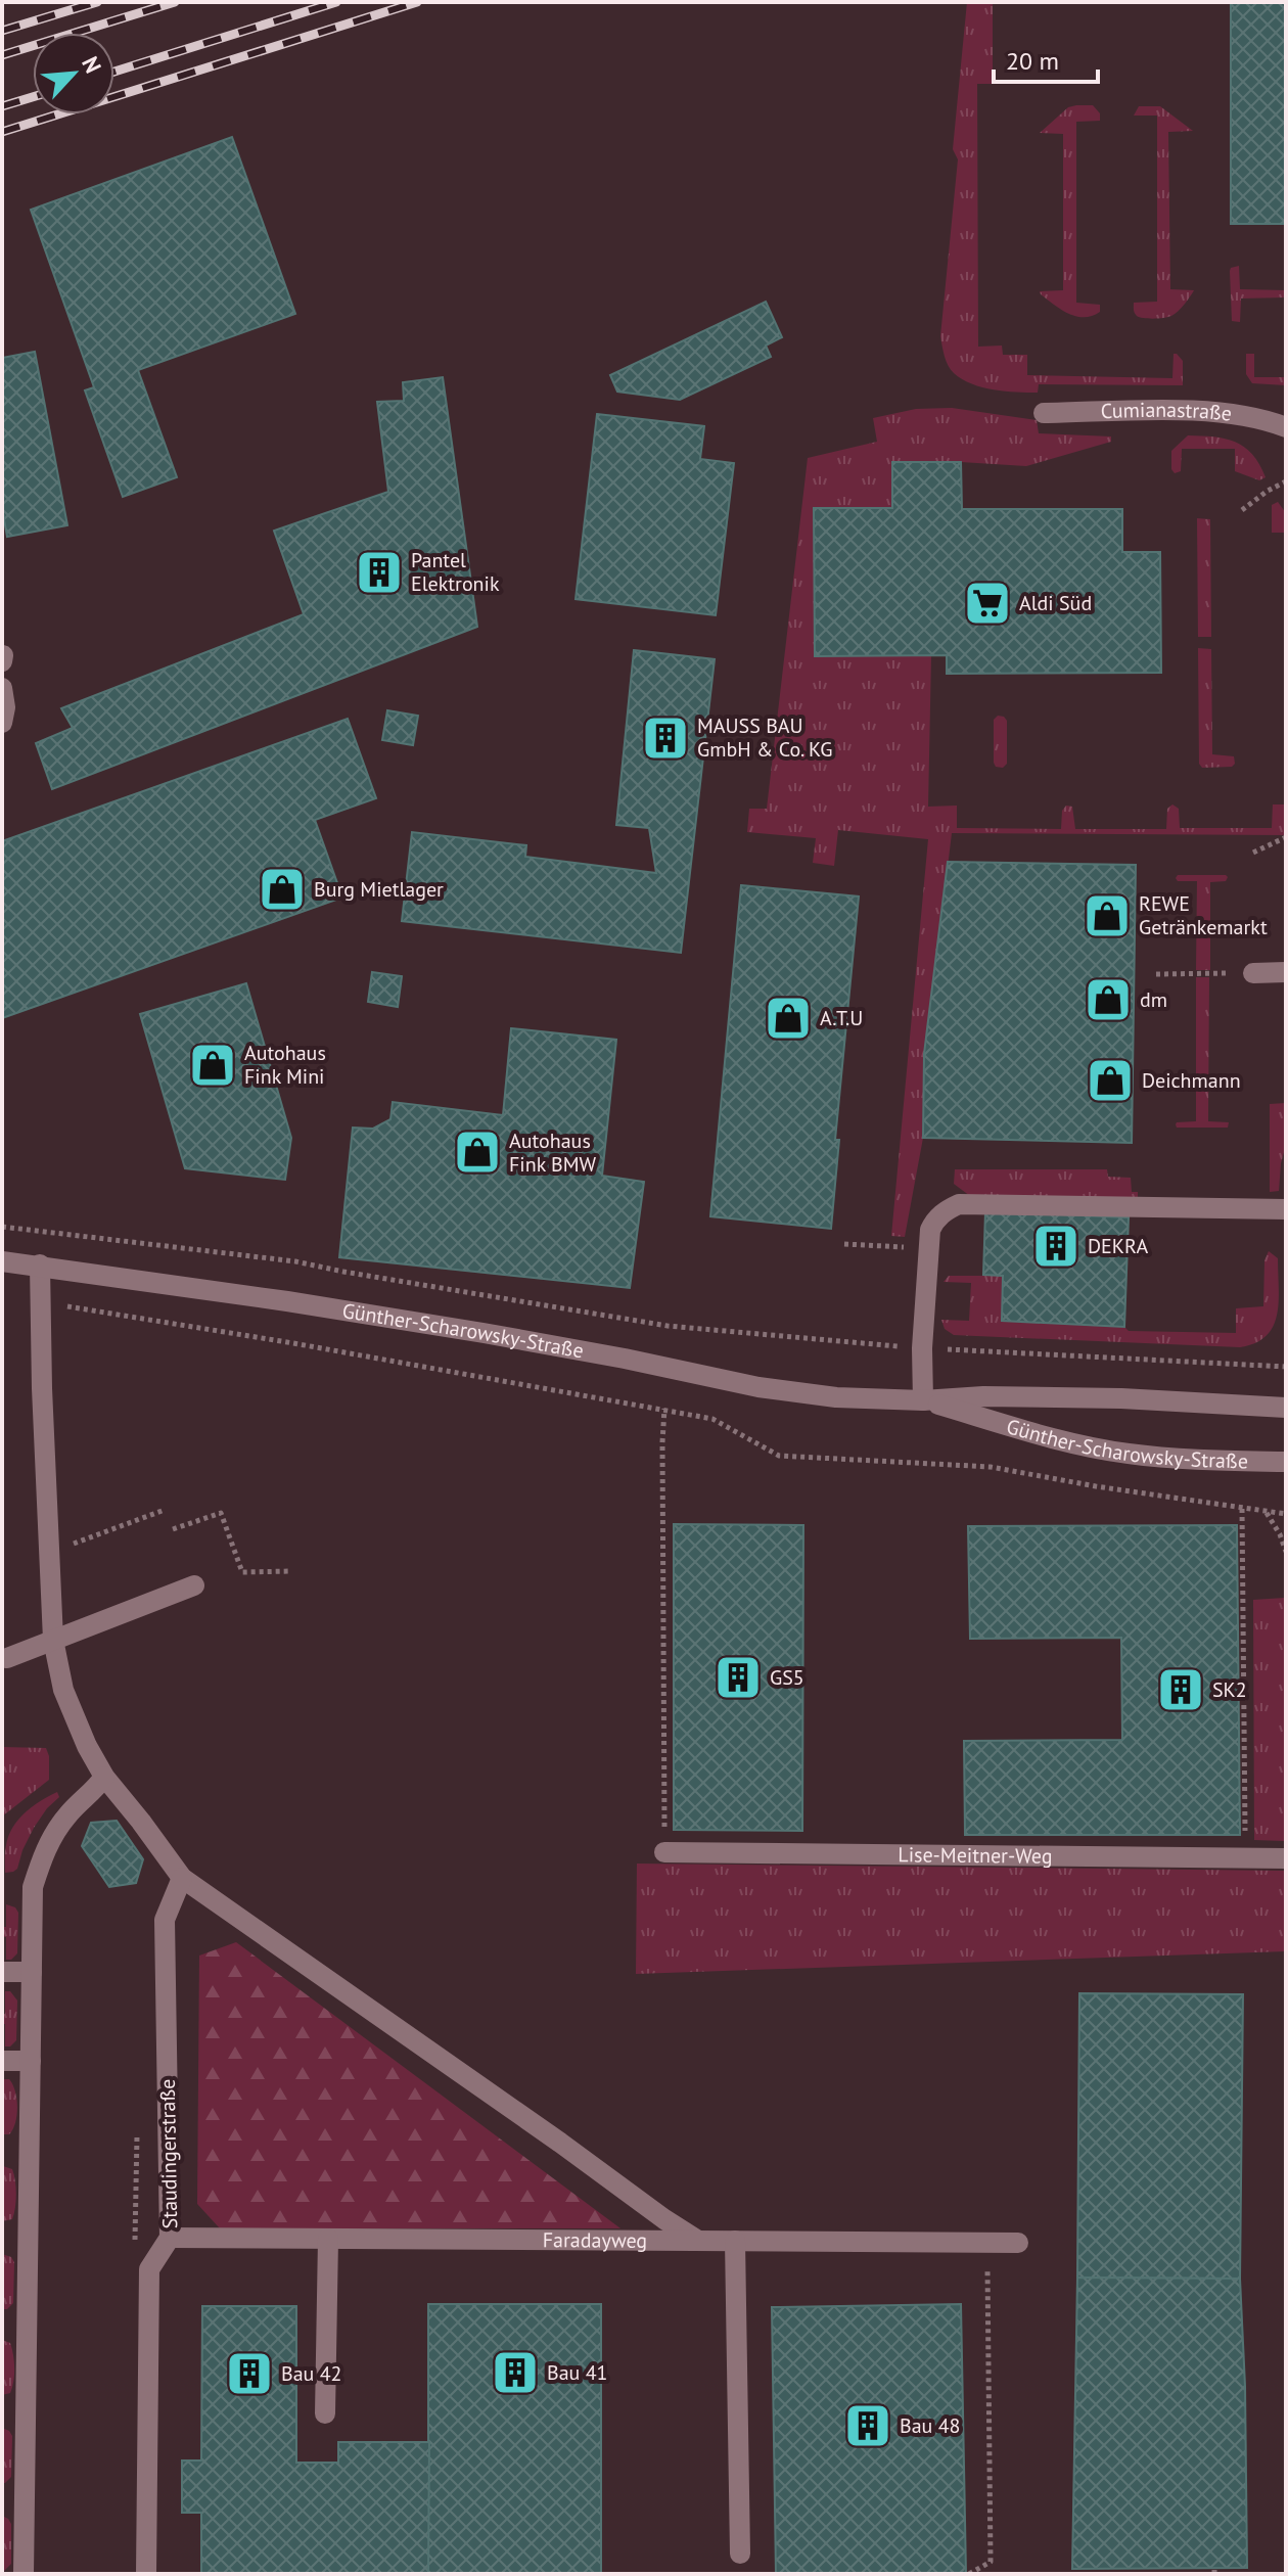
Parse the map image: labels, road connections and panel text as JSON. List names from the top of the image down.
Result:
{
  "streets": {
    "street": [
      "Cumianastraße",
      "Günther-Scharowsky-Straße",
      "Lise-Meitner-Weg",
      "Staudingerstraße",
      "Faradayweg"
    ]
  },
  "crossings": [
    ["Staudingerstraße", "Faradayweg"]
  ],
  "places": {
    "building": [
      "Pantel Elektronik",
      "MAUSS BAU GmbH & Co. KG",
      "DEKRA",
      "GS5",
      "SK2",
      "Bau 41",
      "Bau 42",
      "Bau 48"
    ],
    "supermarket": ["Aldi Süd"],
    "shop": [
      "Burg Mietlager",
      "REWE Getränkemarkt",
      "dm",
      "A.T.U",
      "Autohaus Fink Mini",
      "Deichmann",
      "Autohaus Fink BMW"
    ]
  },
  "scale_bar": "20 m",
  "north": "top right"
}
